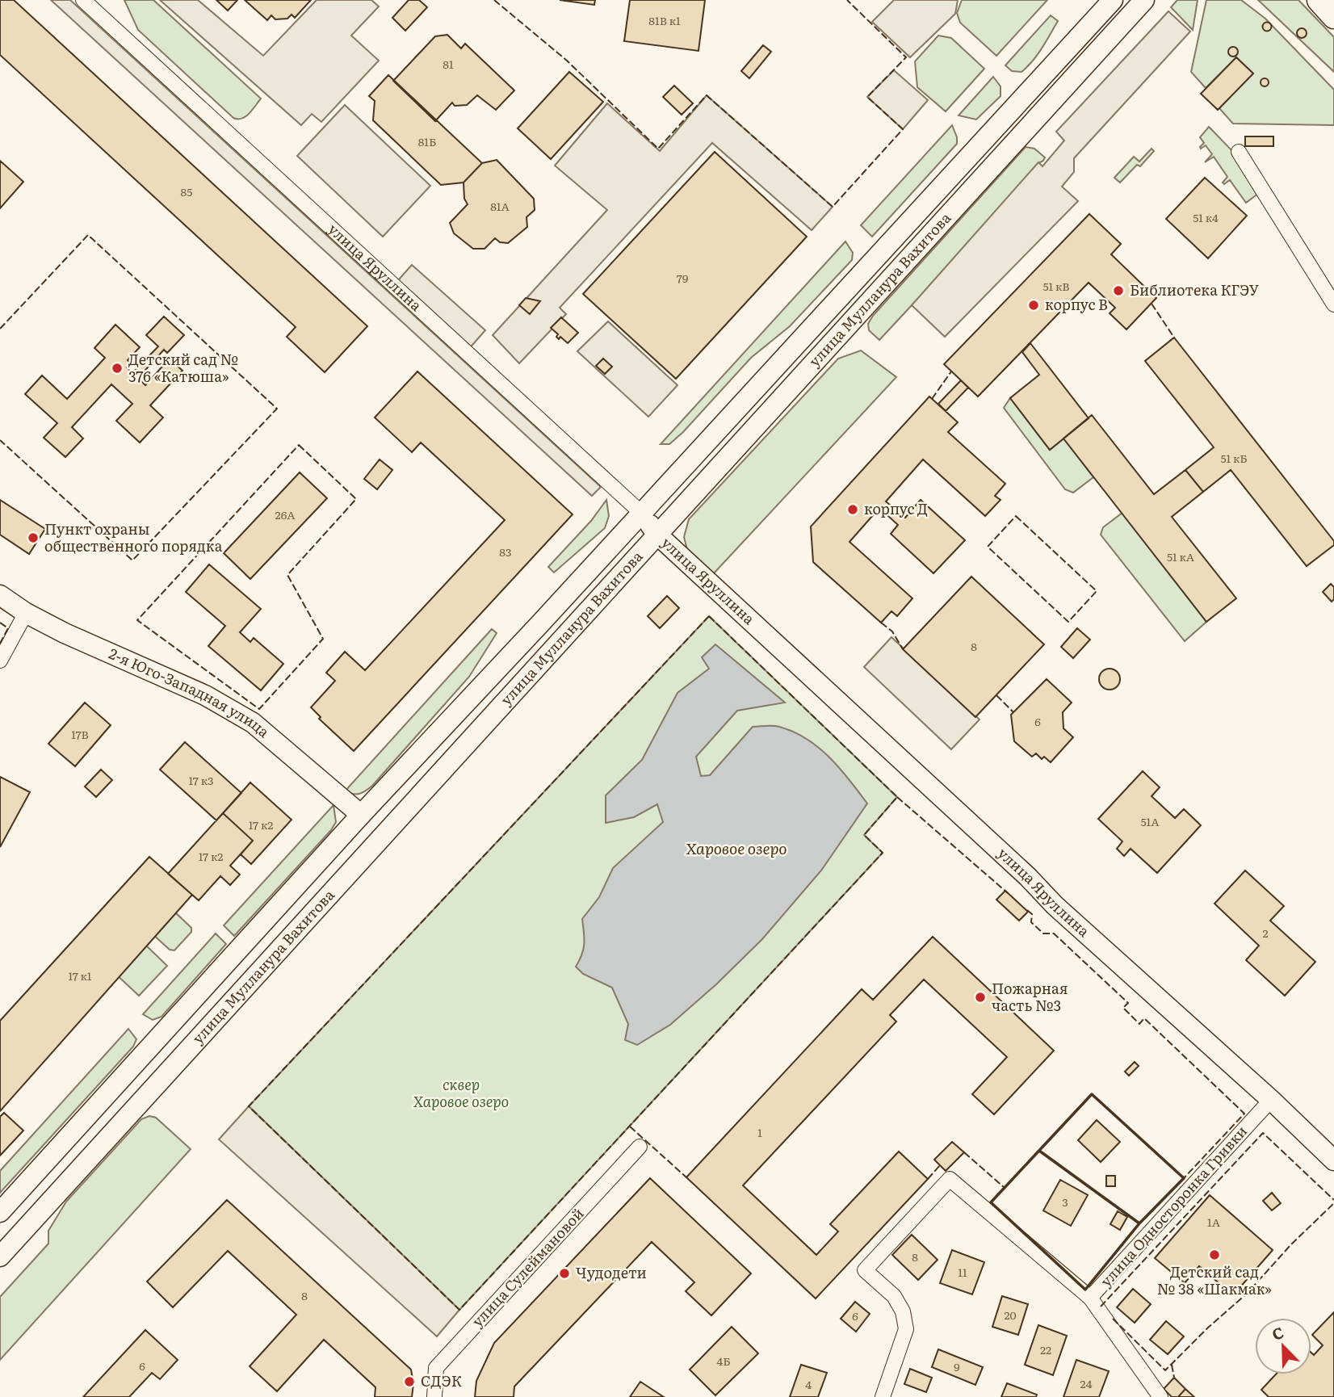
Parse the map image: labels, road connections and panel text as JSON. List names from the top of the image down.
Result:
{
  "streets": {
    "main road": ["улица Яруллина", "улица Мулланура Вахитова", "2-я Юго-Западная улица"],
    "street": ["улица Односторонка Гривки", "улица Сулеймановой"]
  },
  "crossings": [
    ["улица Яруллина", "улица Мулланура Вахитова"],
    ["улица Яруллина", "улица Односторонка Гривки"],
    ["улица Мулланура Вахитова", "2-я Юго-Западная улица"]
  ],
  "water": ["Харовое озеро"],
  "parks": ["сквер Харовое озеро"],
  "places": [
    "Библиотека КГЭУ",
    "корпус В",
    "Детский сад № 376 «Катюша»",
    "корпус Д",
    "Пункт охраны общественного порядка",
    "Пожарная часть №3",
    "Детский сад № 38 «Шакмак»",
    "Чудодети",
    "СДЭК"
  ],
  "house_numbers": [
    "81В к1",
    "81",
    "81Б",
    "85",
    "81А",
    "51 к4",
    "79",
    "51 кВ",
    "51 кБ",
    "26А",
    "83",
    "51 кА",
    "8",
    "6",
    "17В",
    "17 к3",
    "51А",
    "17 к2",
    "17 к2",
    "2",
    "17 к1",
    "1",
    "3",
    "1А",
    "8",
    "11",
    "8",
    "20",
    "6",
    "22",
    "4Б",
    "6",
    "9",
    "24",
    "4"
  ],
  "north": "top left"
}
